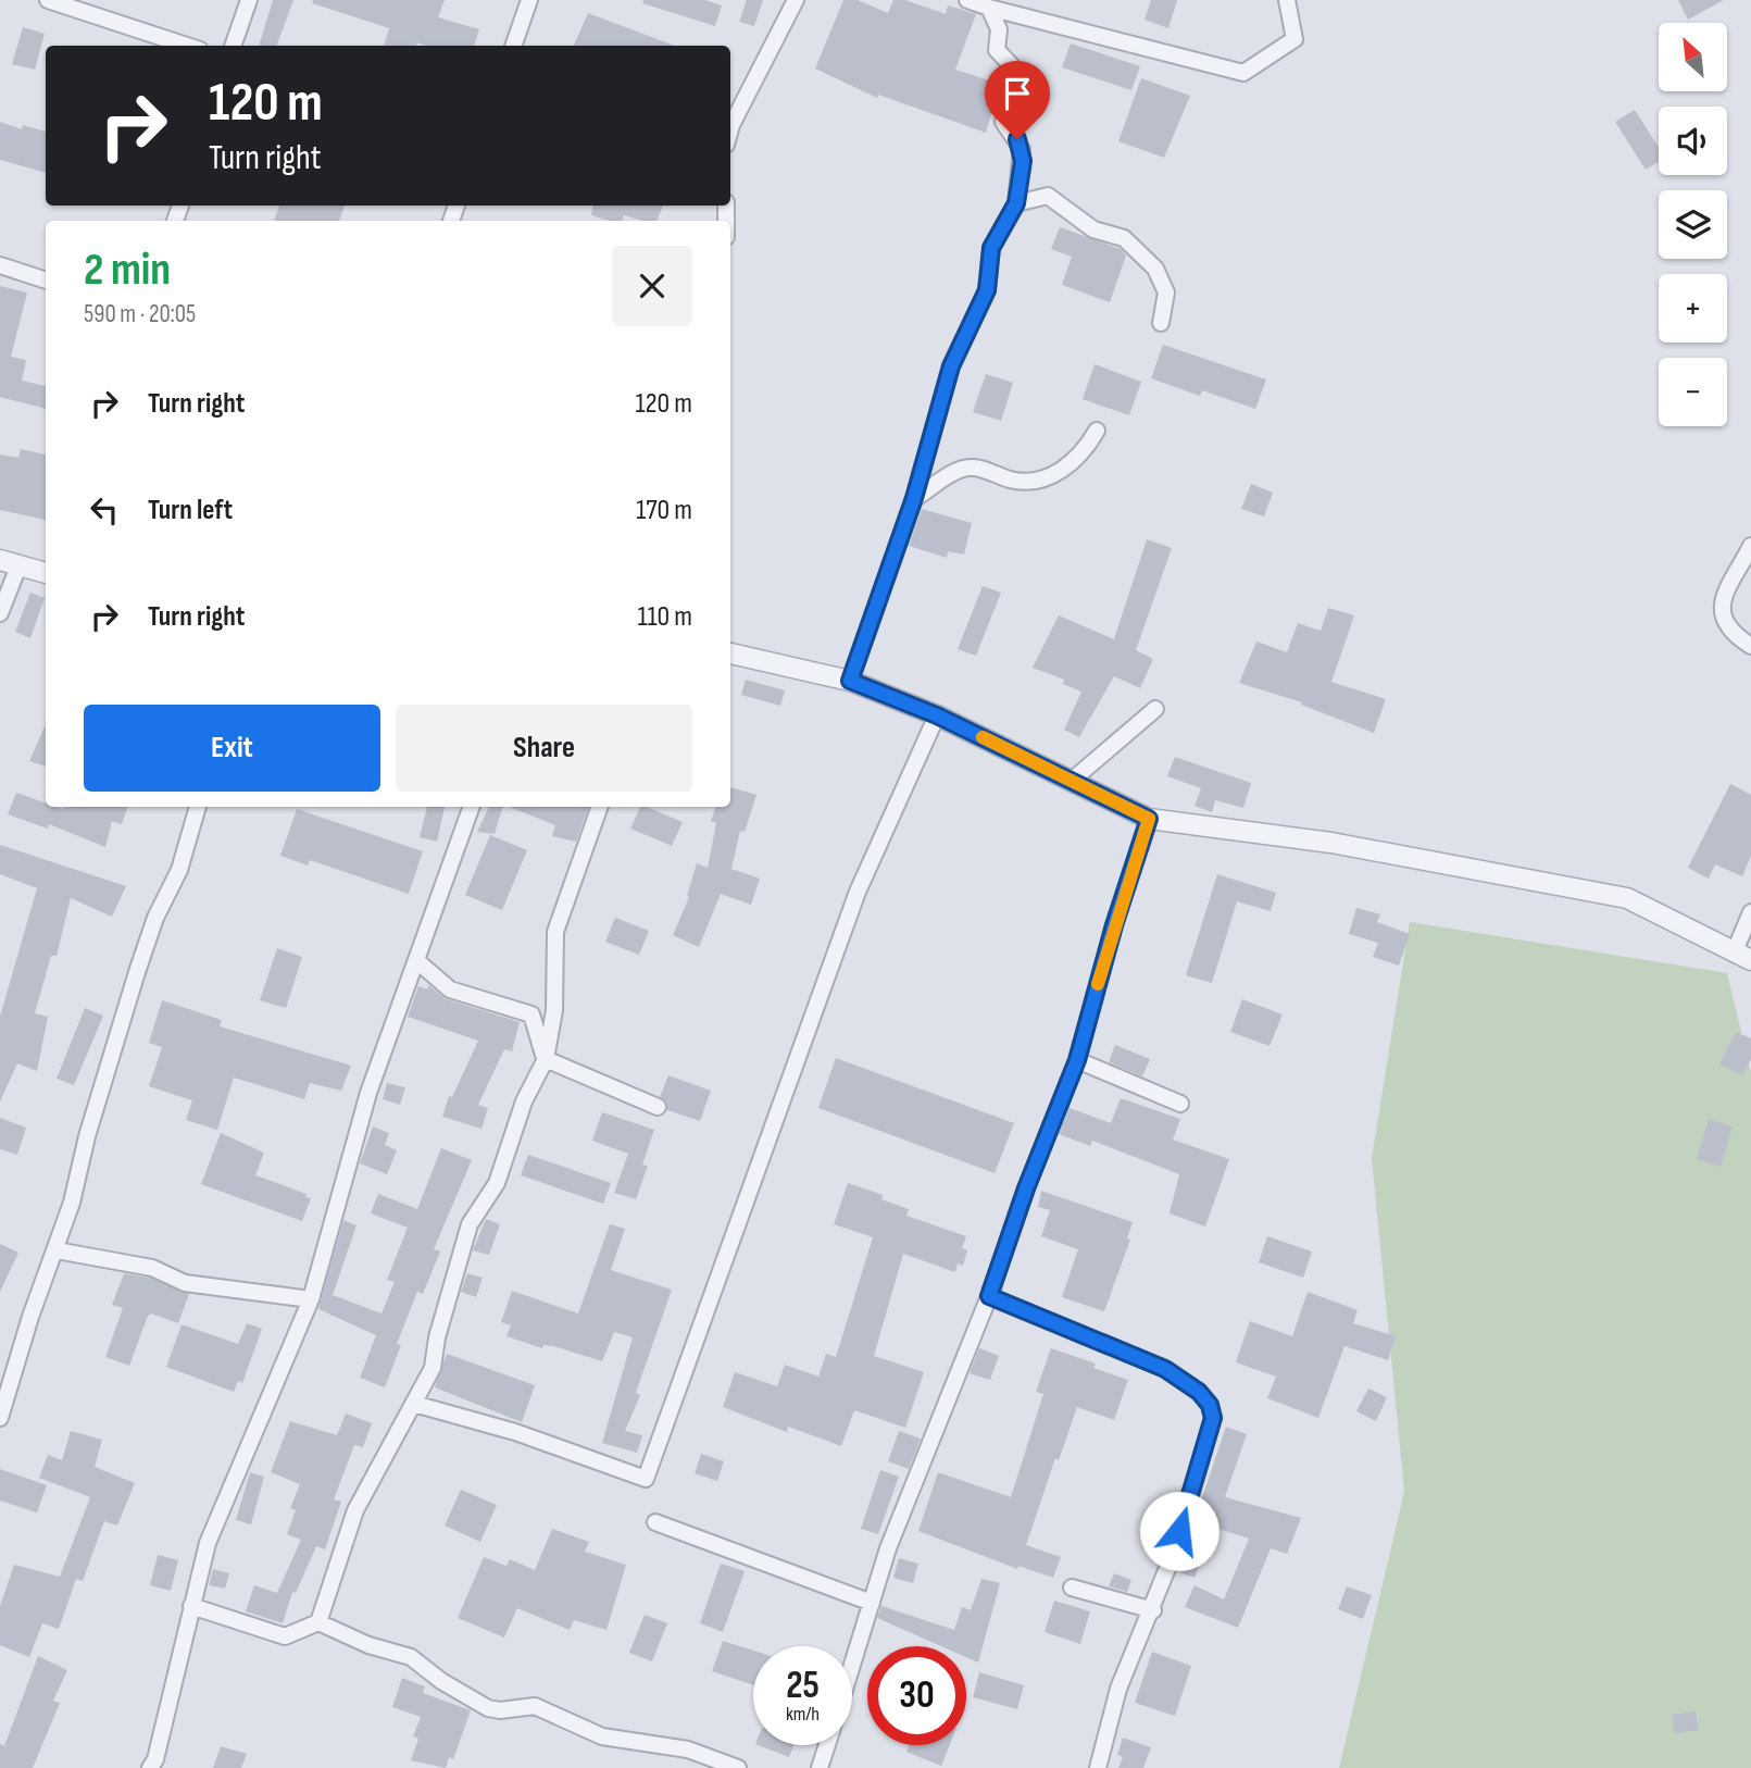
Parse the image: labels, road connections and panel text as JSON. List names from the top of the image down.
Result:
{
  "north": "top left",
  "page": {
    "map_buttons": ["+", "−"],
    "turn": ["120 m", "Turn right"],
    "heading": ["2 min", "590 m · 20:05"],
    "list": [
      {
        "name": "Turn right",
        "value": "120 m"
      },
      {
        "name": "Turn left",
        "value": "170 m"
      },
      {
        "name": "Turn right",
        "value": "110 m"
      }
    ],
    "buttons": ["Exit", "Share"],
    "speed": "25 km/h",
    "limit": "30"
  }
}
